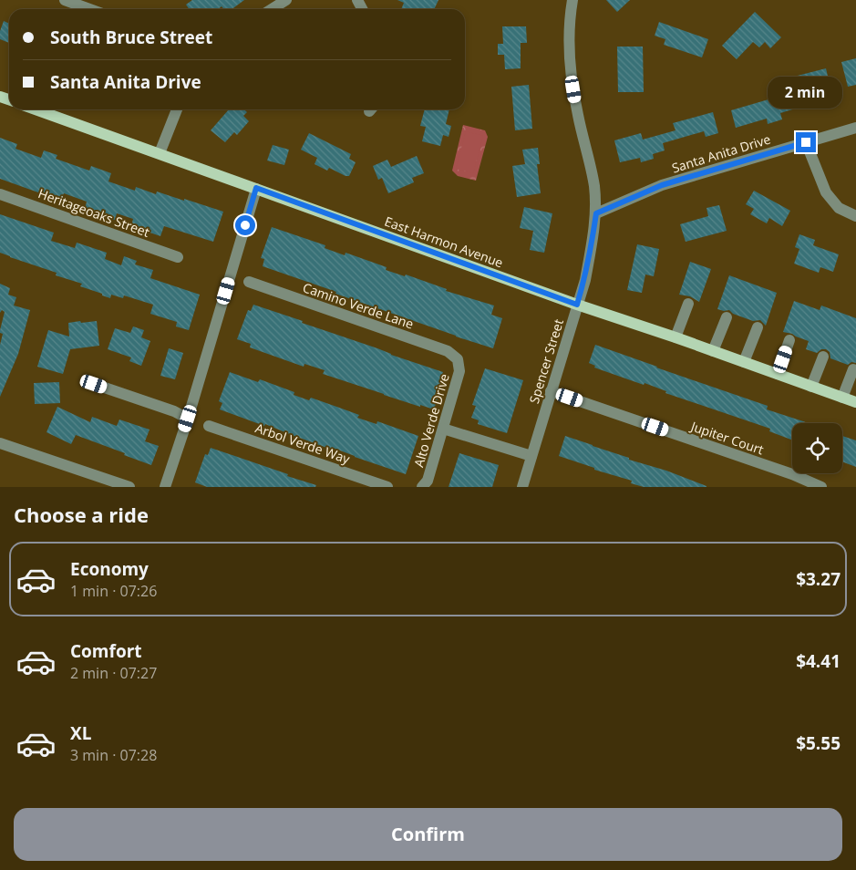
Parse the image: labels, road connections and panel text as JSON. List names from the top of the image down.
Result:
{
  "streets": {
    "main road": ["East Harmon Avenue"],
    "street": [
      "Santa Anita Drive",
      "Heritageoaks Street",
      "Camino Verde Lane",
      "Spencer Street",
      "Alto Verde Drive",
      "Jupiter Court",
      "Arbol Verde Way"
    ]
  },
  "crossings": [
    ["Santa Anita Drive", "Spencer Street"],
    ["East Harmon Avenue", "Spencer Street"],
    ["Camino Verde Lane", "Alto Verde Drive"],
    ["Spencer Street", "Jupiter Court"]
  ],
  "page": {
    "banner": ["South Bruce Street", "Santa Anita Drive"],
    "bubble": "2 min",
    "heading": "Choose a ride",
    "list": [
      {
        "name": "Economy",
        "note": "1 min · 07:26",
        "value": "$3.27"
      },
      {
        "name": "Comfort",
        "note": "2 min · 07:27",
        "value": "$4.41"
      },
      {
        "name": "XL",
        "note": "3 min · 07:28",
        "value": "$5.55"
      }
    ],
    "buttons": "Confirm"
  }
}
